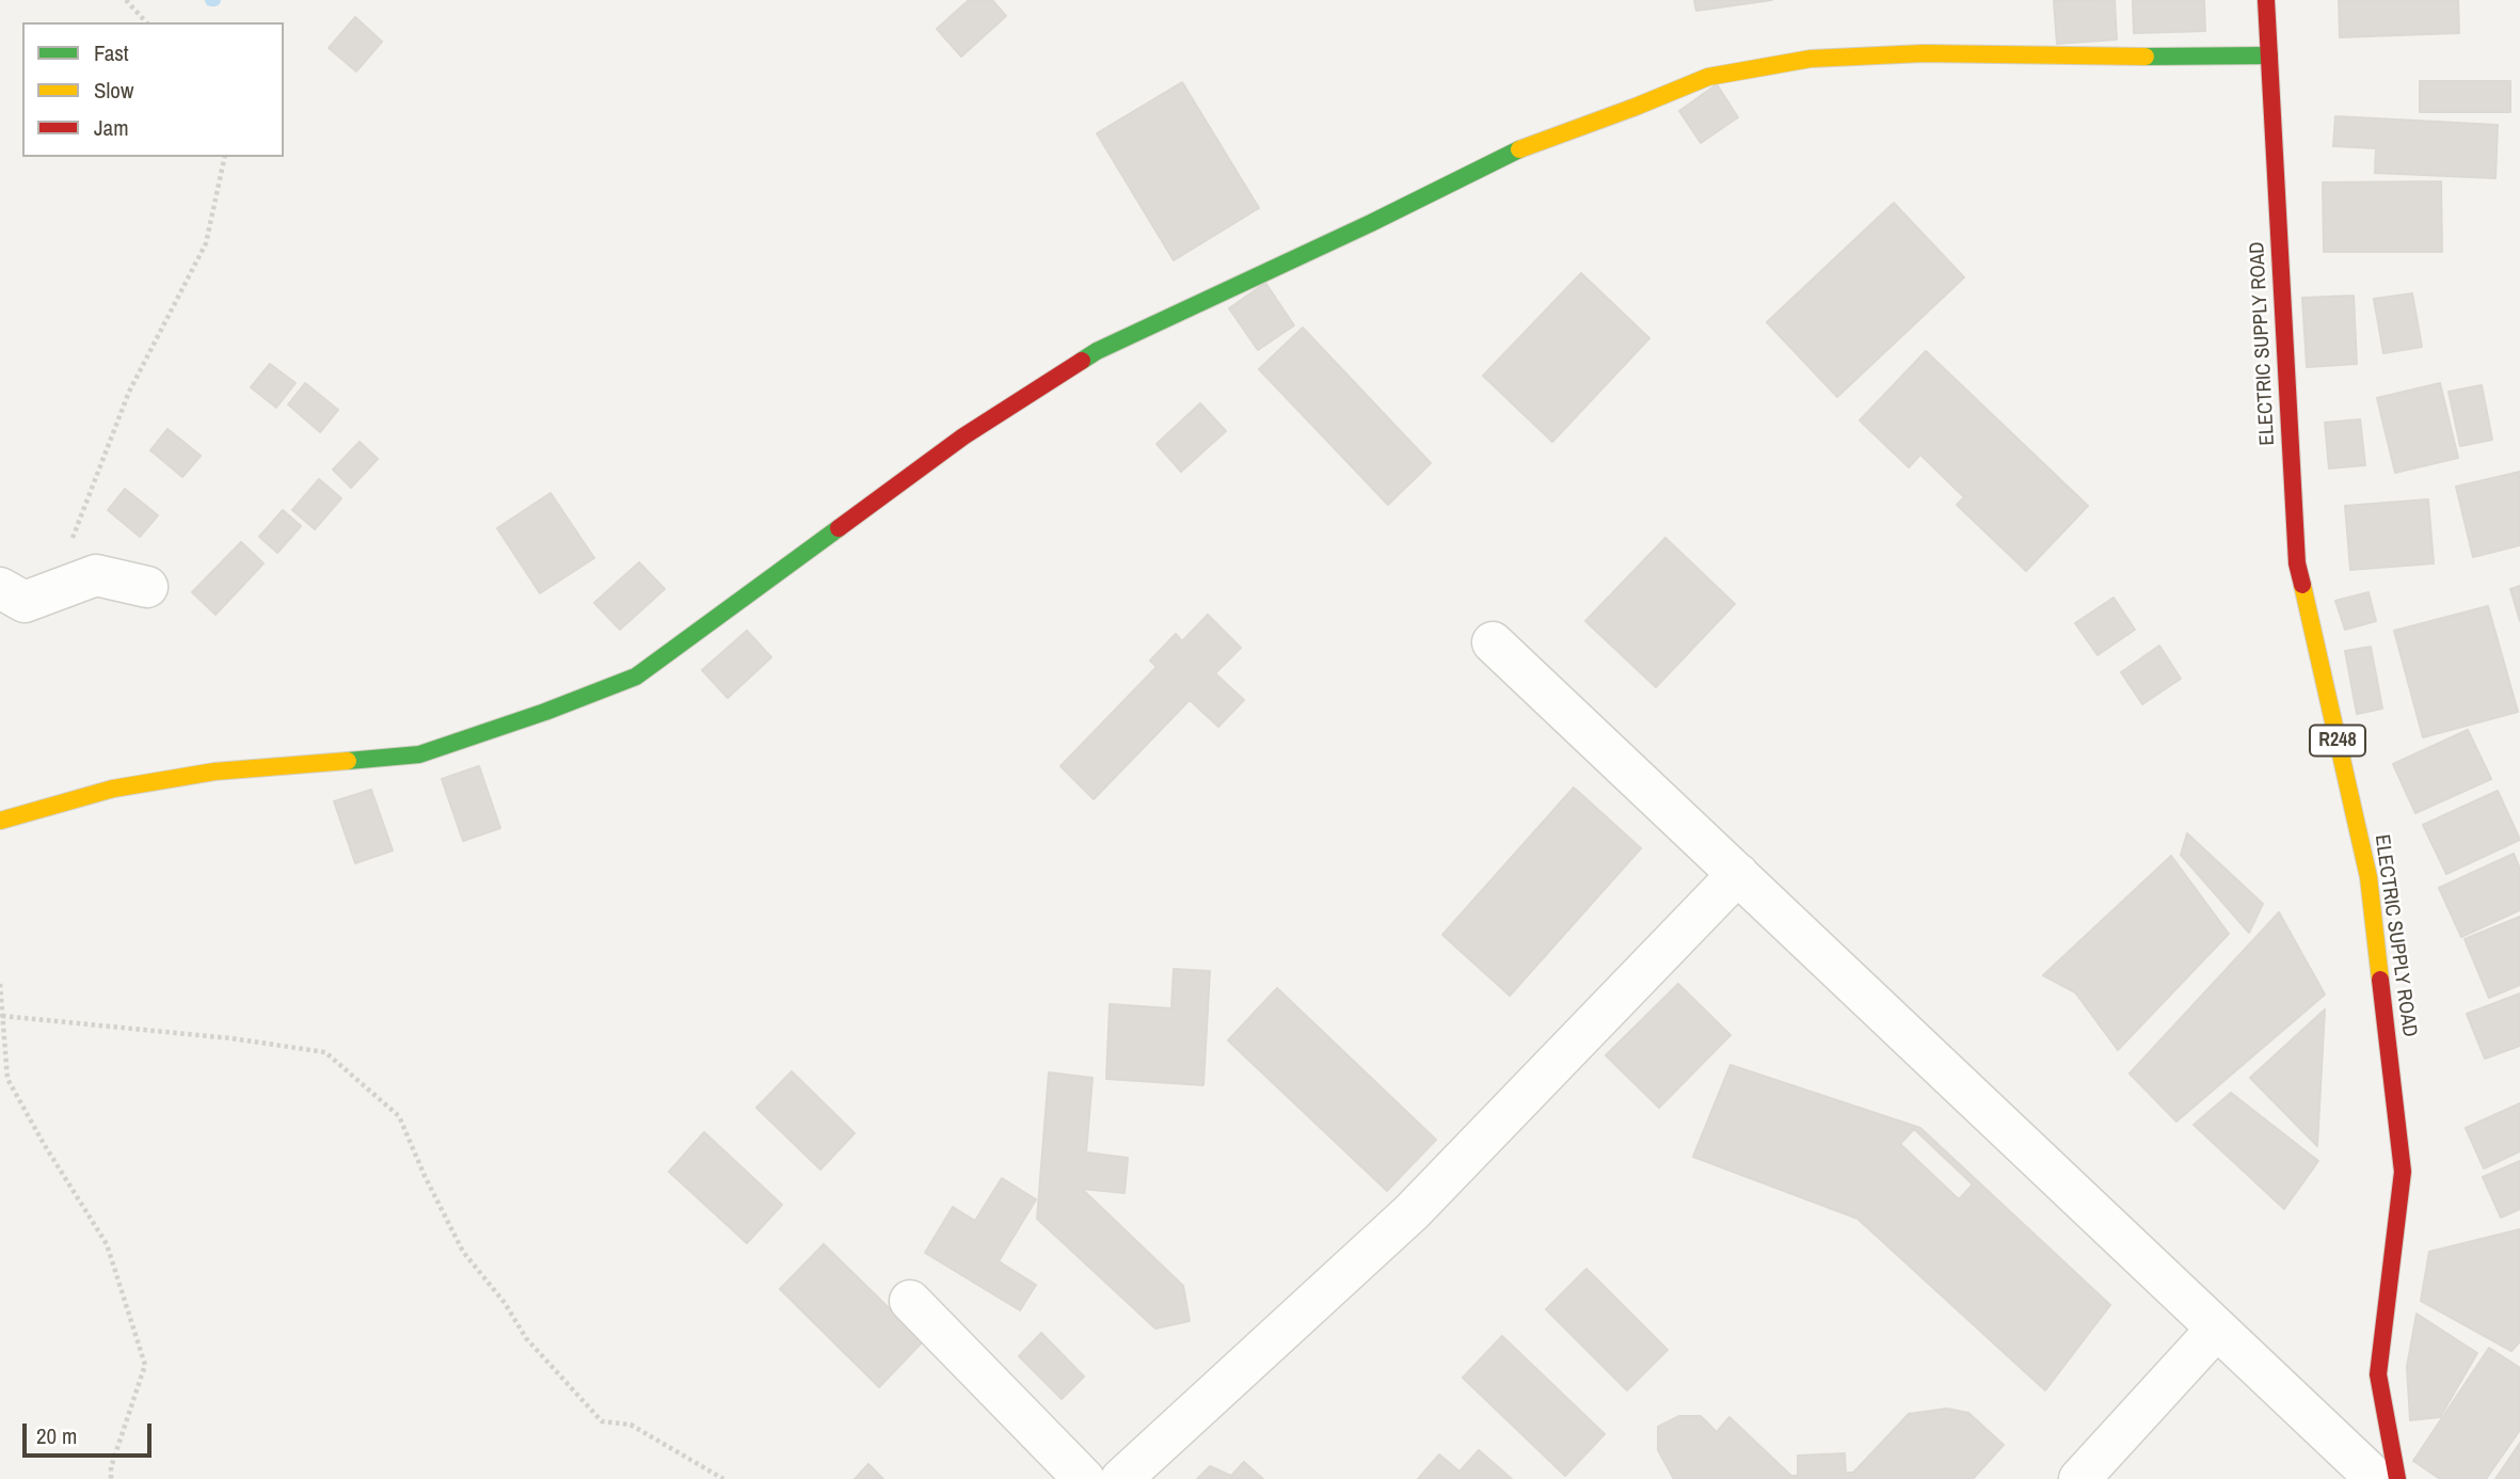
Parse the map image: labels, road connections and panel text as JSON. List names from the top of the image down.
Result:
{
  "streets": {
    "street": ["ELECTRIC SUPPLY ROAD", "R248"]
  },
  "legend": ["Fast", "Slow", "Jam"],
  "scale_bar": "20 m"
}
